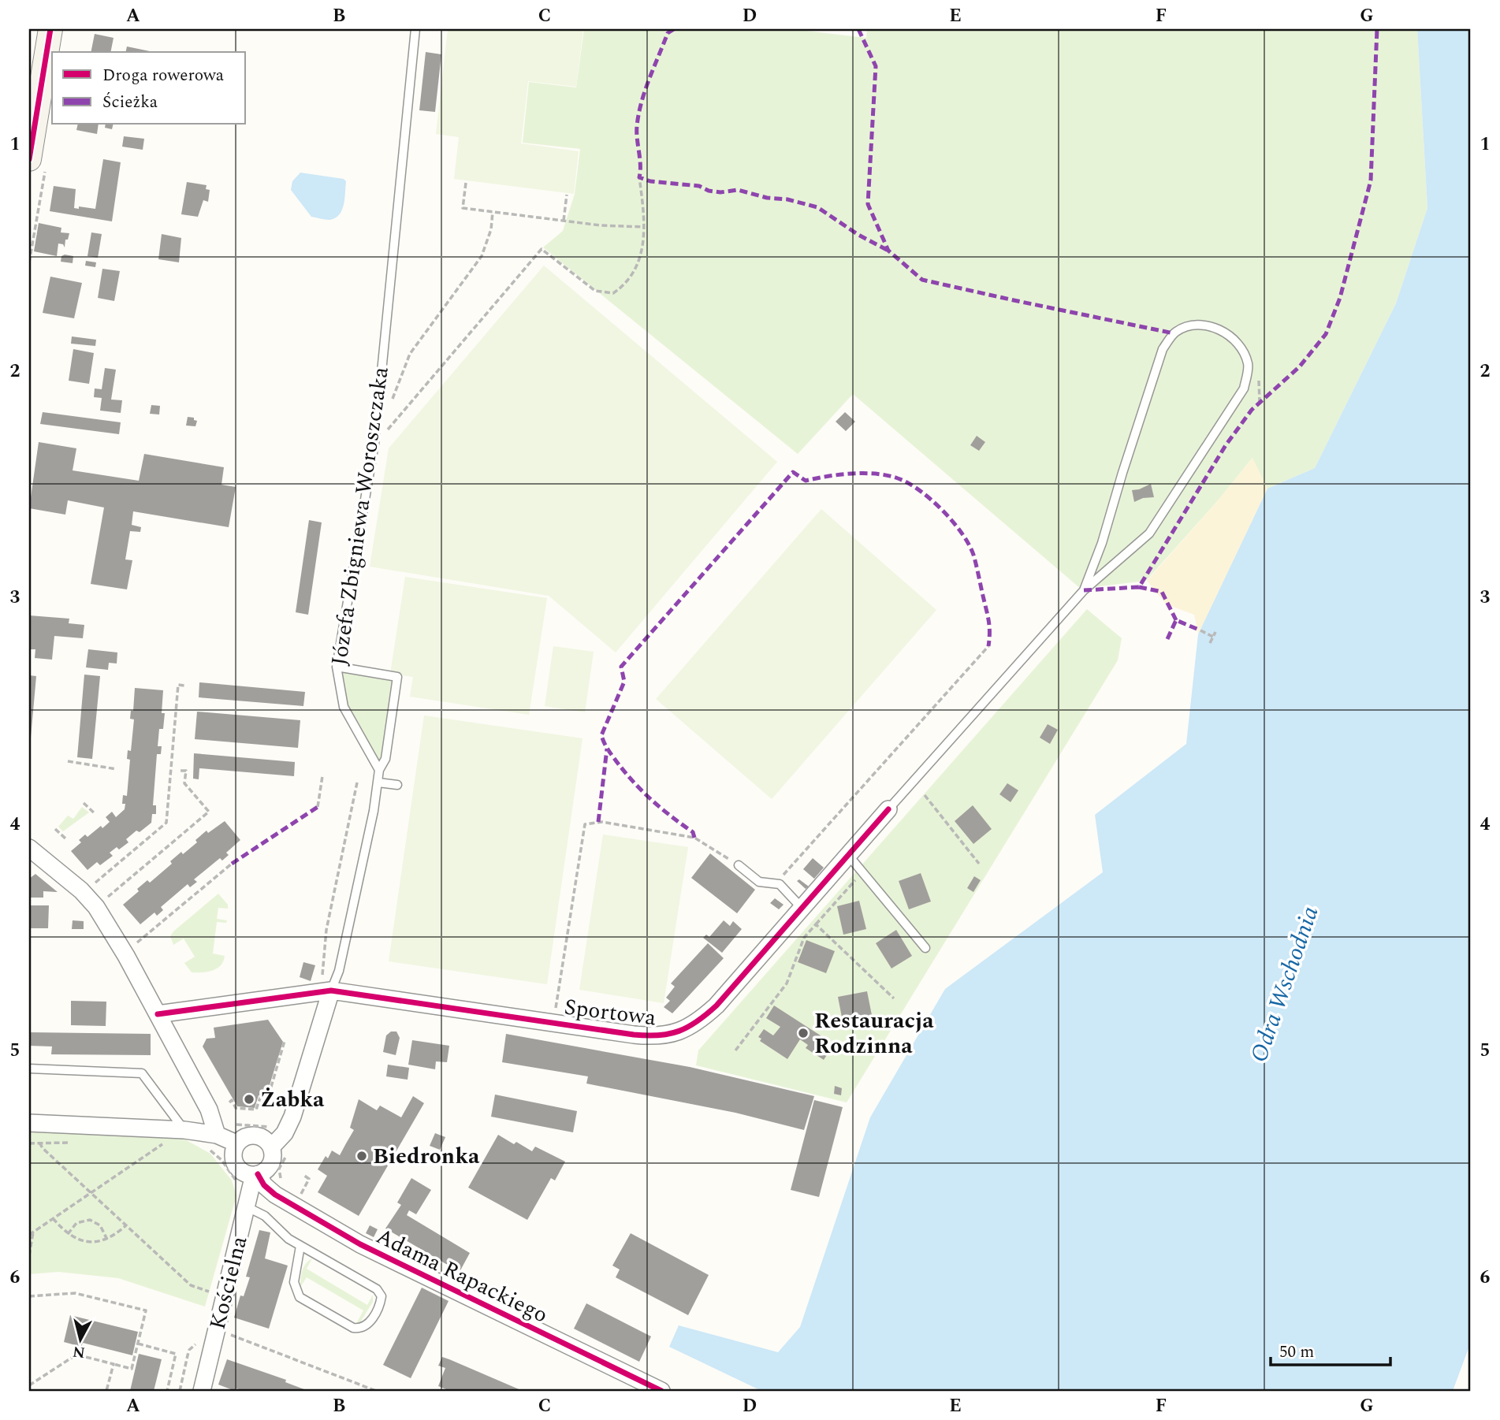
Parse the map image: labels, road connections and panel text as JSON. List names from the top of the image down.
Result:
{
  "streets": {
    "street": ["Sportowa", "Adama Rapackiego", "Kościelna"],
    "lane": ["Józefa Zbigniewa Woroszczaka"]
  },
  "crossings": [
    ["Adama Rapackiego", "Kościelna"]
  ],
  "water": ["Odra Wschodnia"],
  "places": ["Restauracja Rodzinna", "Żabka", "Biedronka"],
  "legend": ["Droga rowerowa", "Ścieżka"],
  "scale_bar": "50 m",
  "north": "bottom",
  "grid": {
    "columns": [
      "A",
      "B",
      "C",
      "D",
      "E",
      "F",
      "G"
    ],
    "rows": [
      "1",
      "2",
      "3",
      "4",
      "5",
      "6"
    ]
  }
}
